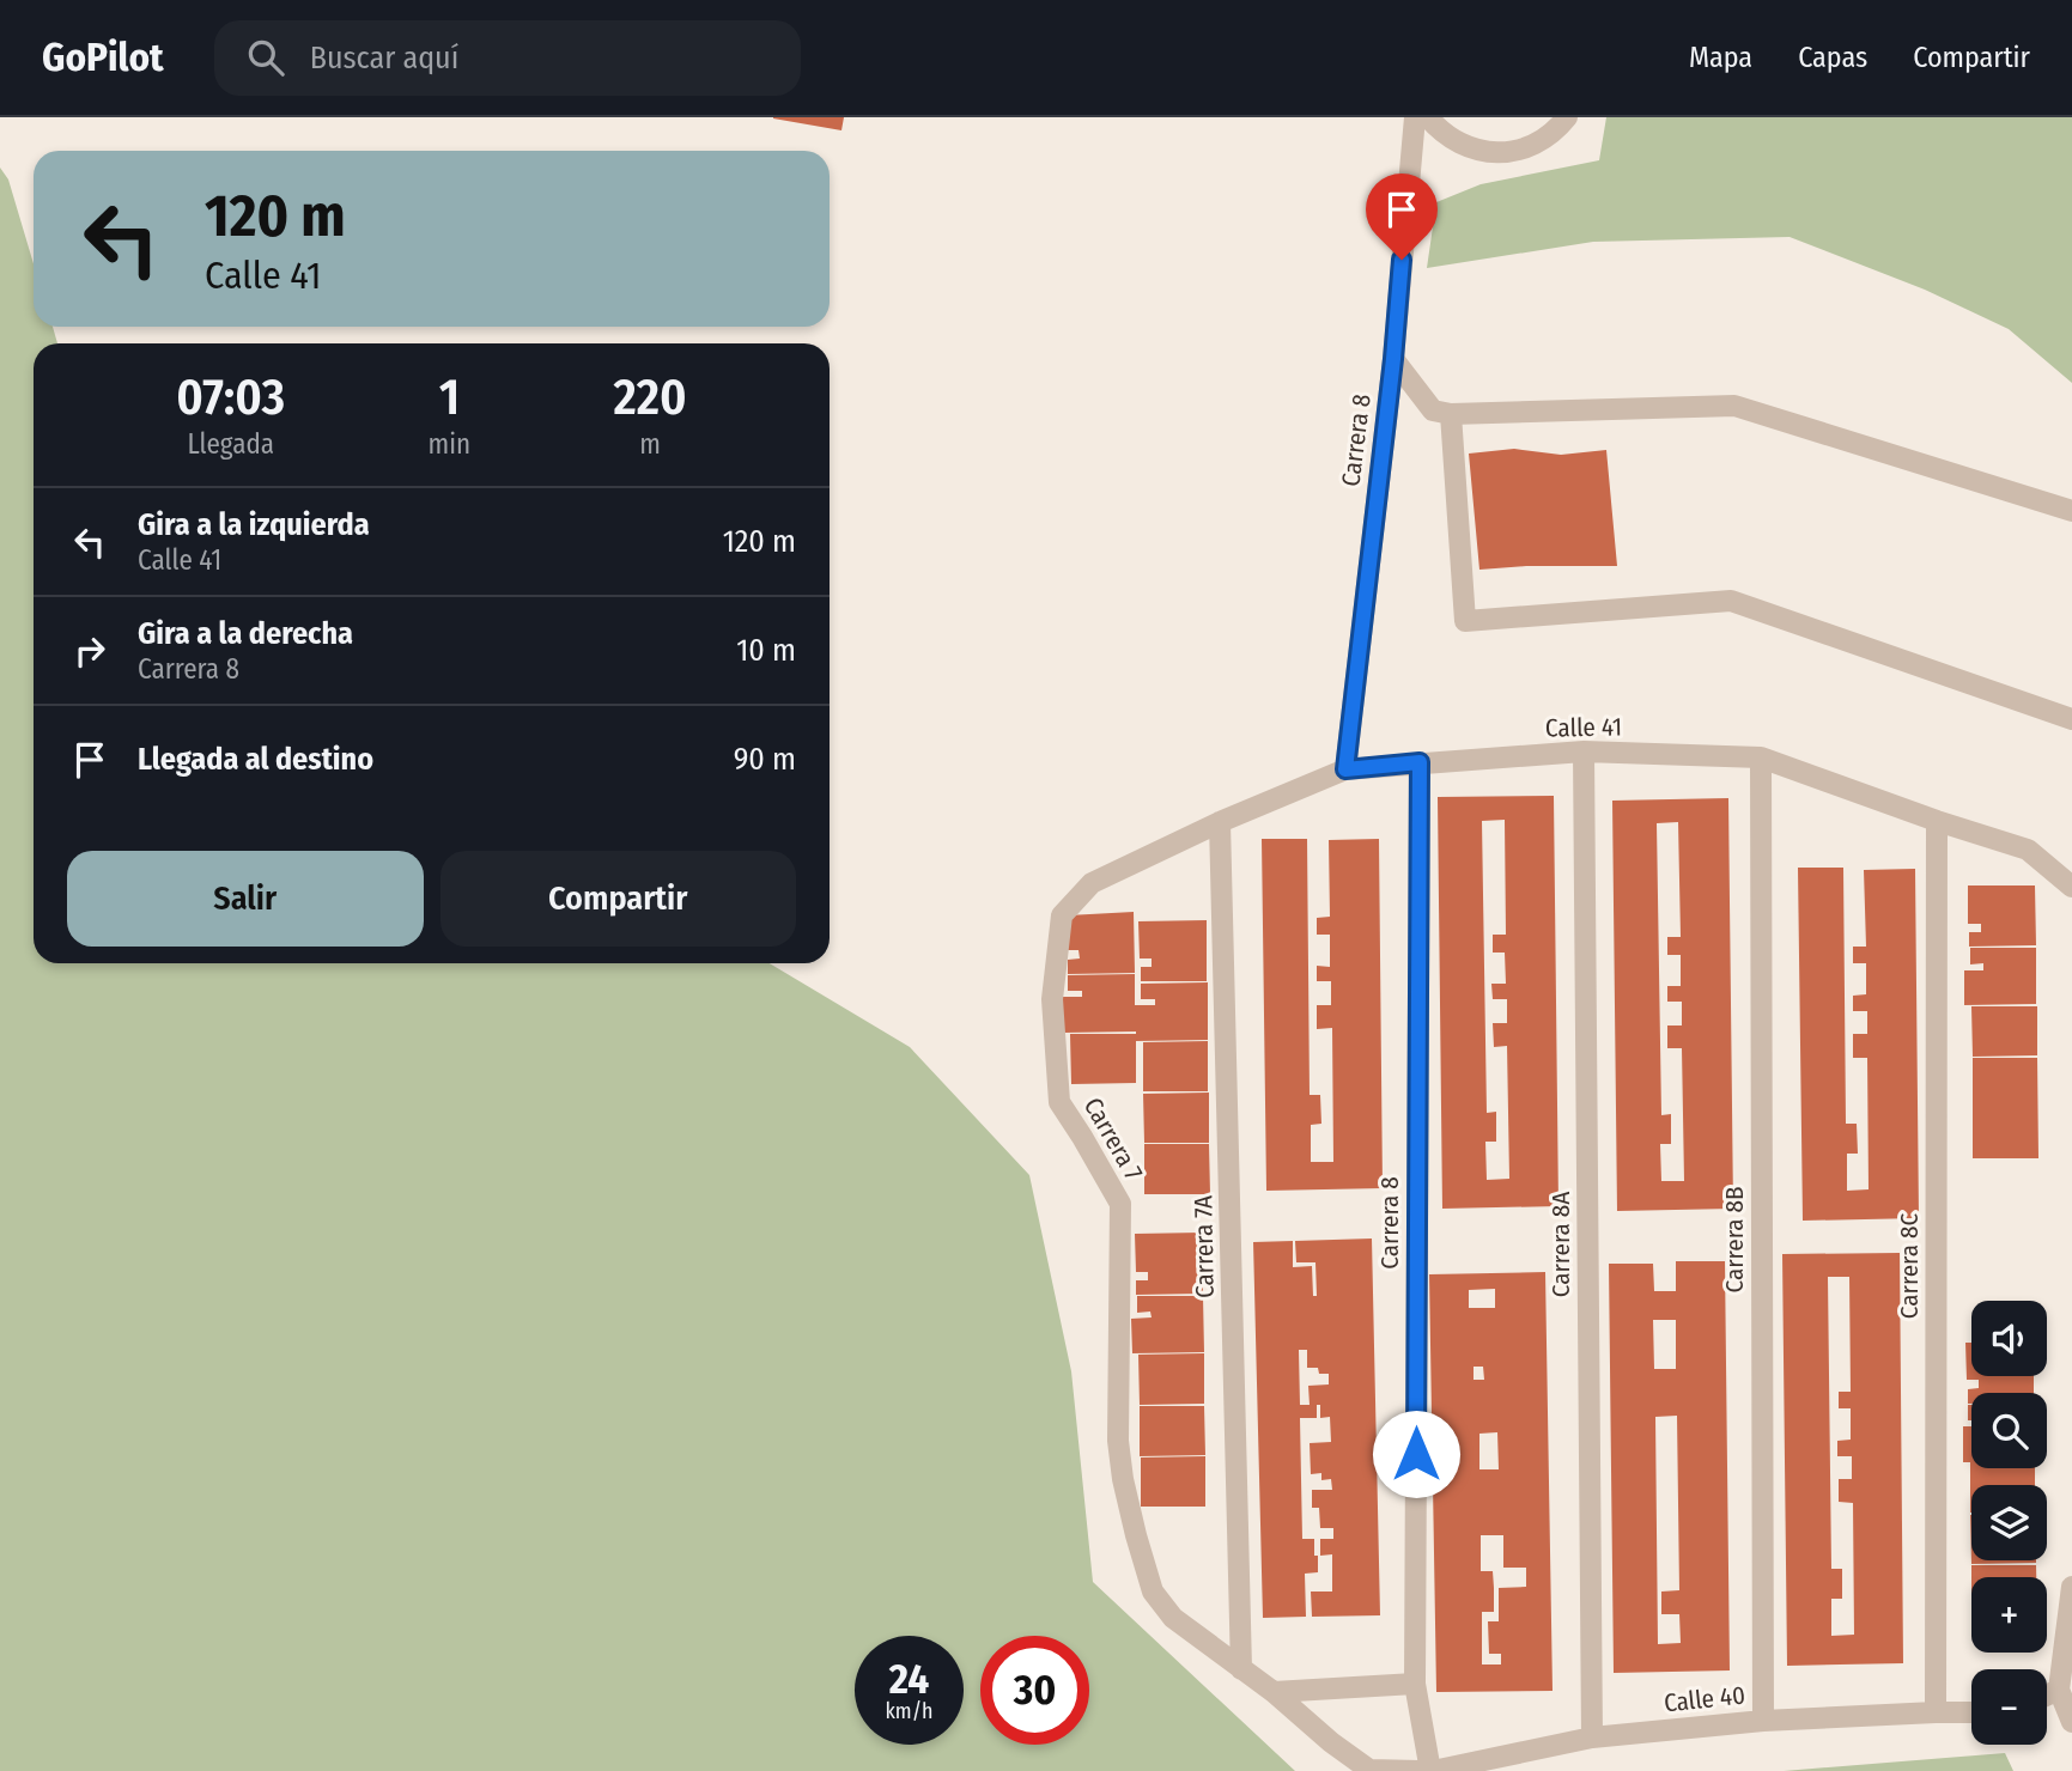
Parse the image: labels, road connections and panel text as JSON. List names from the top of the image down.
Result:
{
  "streets": {
    "street": [
      "Carrera 8",
      "Calle 41",
      "Carrera 7",
      "Carrera 8B",
      "Carrera 8A",
      "Carrera 7A",
      "Carrera 8C",
      "Calle 40"
    ]
  },
  "crossings": [
    ["Carrera 8", "Calle 41"],
    ["Carrera 8", "Calle 40"],
    ["Calle 41", "Carrera 7"],
    ["Calle 41", "Carrera 8B"],
    ["Calle 41", "Carrera 8A"],
    ["Calle 41", "Carrera 7A"],
    ["Calle 41", "Carrera 8C"],
    ["Carrera 7", "Carrera 7A"],
    ["Carrera 8B", "Calle 40"],
    ["Carrera 8A", "Calle 40"],
    ["Carrera 8C", "Calle 40"]
  ],
  "page": {
    "header": "GoPilot",
    "search": "Buscar aquí",
    "nav": ["Mapa", "Capas", "Compartir"],
    "turn": ["120 m", "Calle 41"],
    "eta": [
      "07:03",
      "Llegada",
      "1",
      "min",
      "220",
      "m"
    ],
    "list": [
      {
        "name": "Gira a la izquierda",
        "note": "Calle 41",
        "value": "120 m"
      },
      {
        "name": "Gira a la derecha",
        "note": "Carrera 8",
        "value": "10 m"
      },
      {
        "name": "Llegada al destino",
        "value": "90 m"
      }
    ],
    "buttons": ["Salir", "Compartir"],
    "map_buttons": ["+", "−"],
    "speed": "24 km/h",
    "limit": "30"
  }
}
